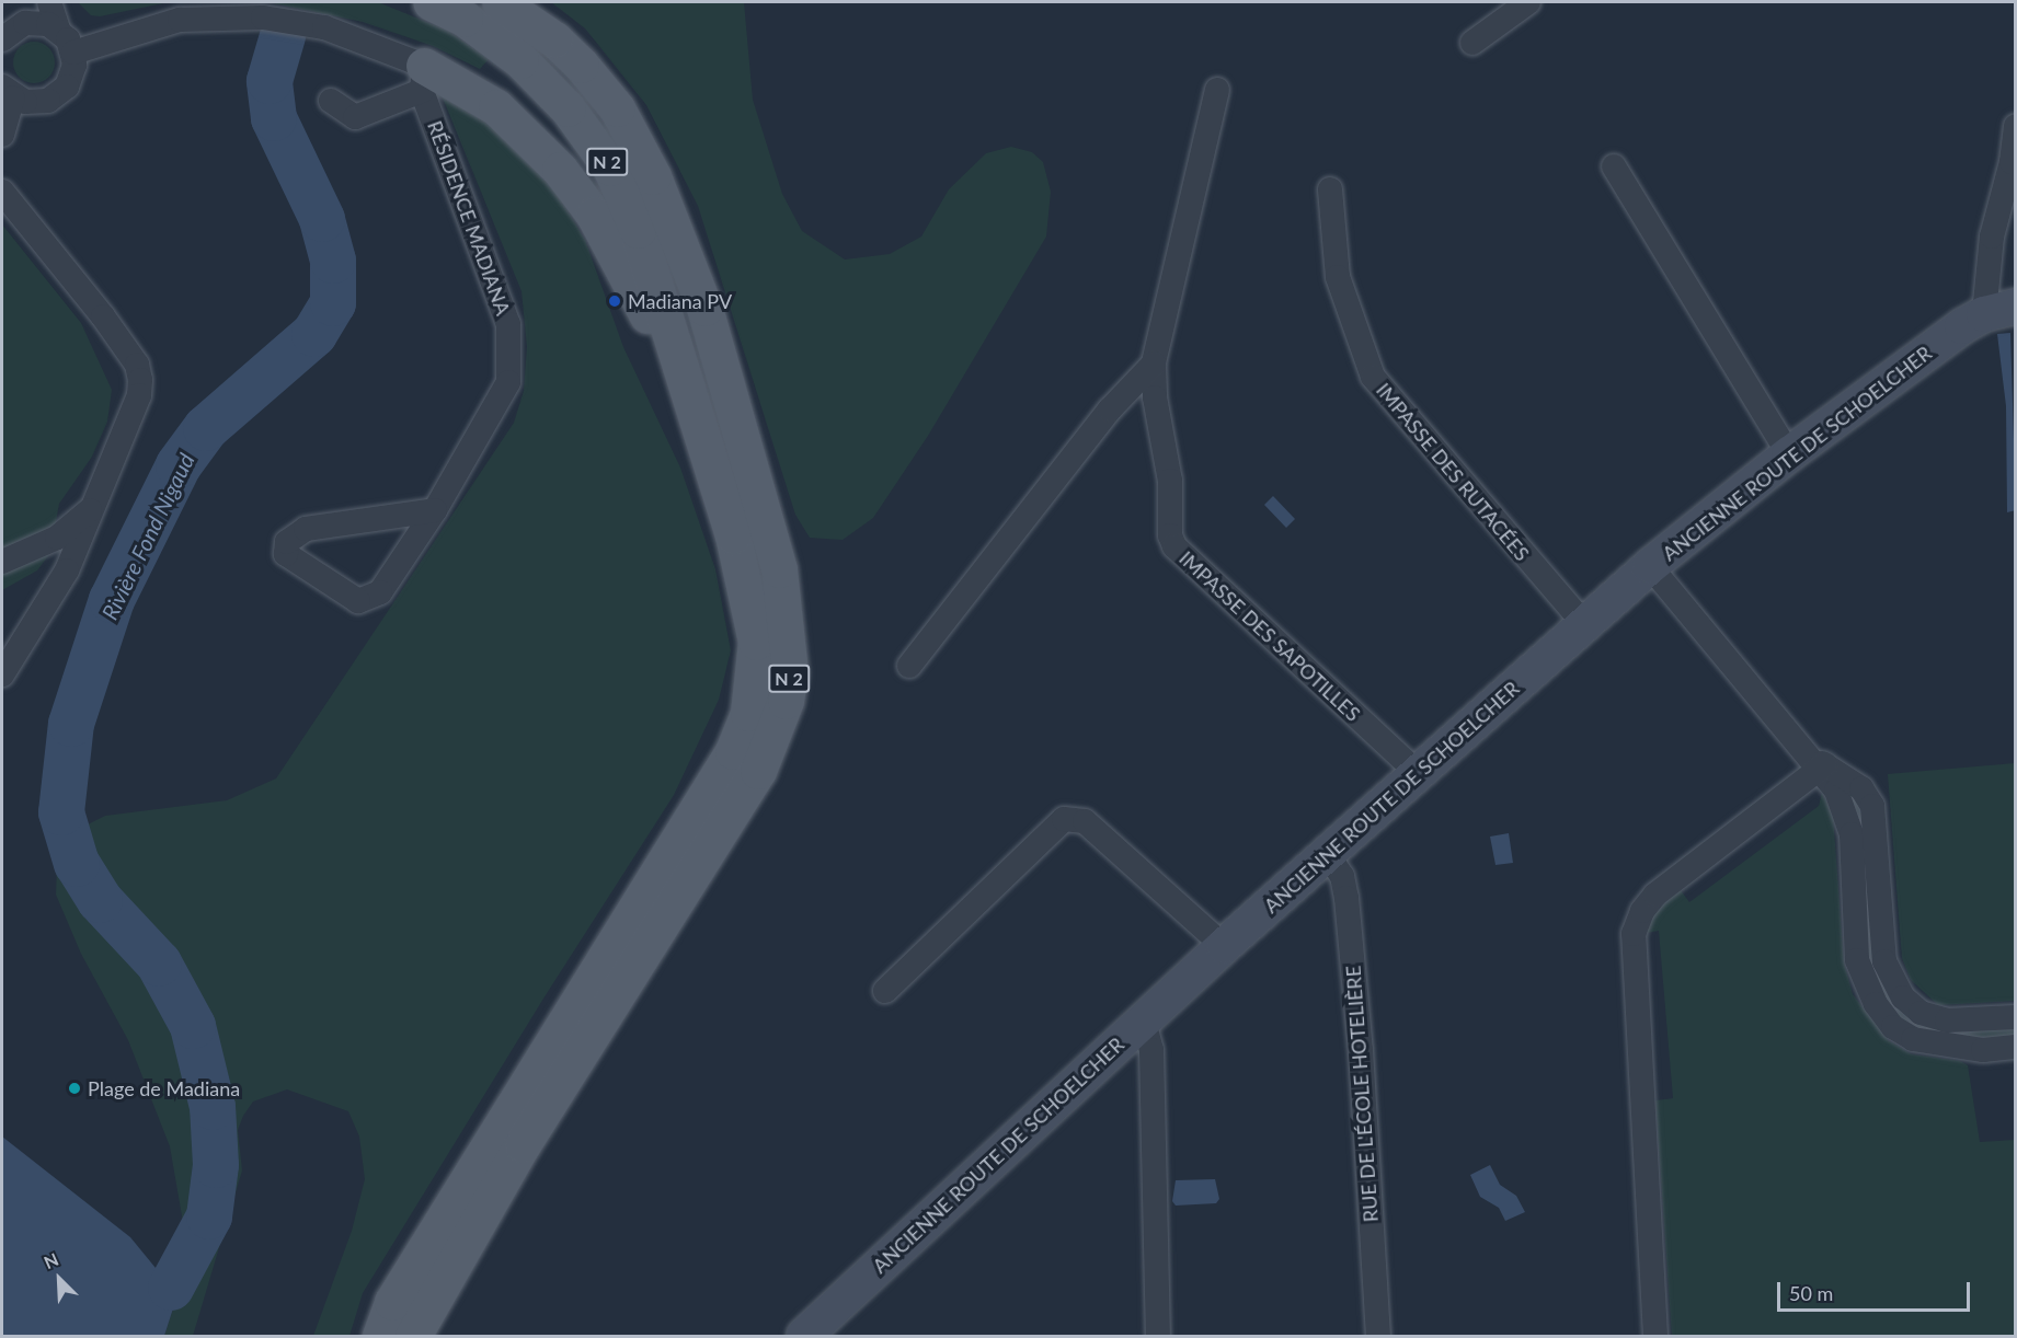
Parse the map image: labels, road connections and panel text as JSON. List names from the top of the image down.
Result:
{
  "streets": {
    "main road": ["N 2", "ANCIENNE ROUTE DE SCHOELCHER"],
    "street": [
      "RÉSIDENCE MADIANA",
      "IMPASSE DES RUTACÉES",
      "IMPASSE DES SAPOTILLES",
      "RUE DE L'ÉCOLE HOTELIÈRE"
    ]
  },
  "crossings": [
    ["ANCIENNE ROUTE DE SCHOELCHER", "IMPASSE DES RUTACÉES"],
    ["ANCIENNE ROUTE DE SCHOELCHER", "IMPASSE DES SAPOTILLES"],
    ["ANCIENNE ROUTE DE SCHOELCHER", "RUE DE L'ÉCOLE HOTELIÈRE"]
  ],
  "water": ["Rivière Fond Nigaud"],
  "places": ["Madiana PV", "Plage de Madiana"],
  "scale_bar": "50 m",
  "north": "top left"
}
